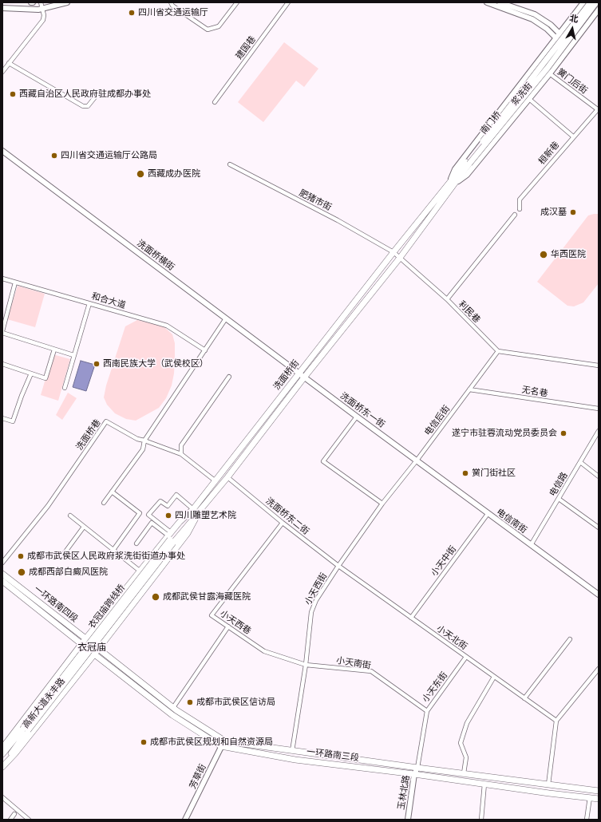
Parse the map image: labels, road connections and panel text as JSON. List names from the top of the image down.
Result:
{
  "streets": {
    "main road": [
      "浆洗街",
      "南门桥",
      "洗面桥街",
      "一环路南四段",
      "衣冠庙跨线桥",
      "高新大道永丰路",
      "一环路南三段"
    ],
    "street": [
      "建国巷",
      "黉门后街",
      "桓新巷",
      "肥猪市街",
      "洗面桥横街",
      "和合大道",
      "利民巷",
      "无名巷",
      "洗面桥东一街",
      "电信后街",
      "洗面桥巷",
      "电信路",
      "洗面桥东二街",
      "电信南街",
      "小天中街",
      "小天西街",
      "小天西巷",
      "小天北街",
      "小天南街",
      "小天东街",
      "芳草街",
      "玉林北路"
    ]
  },
  "crossings": [
    ["黉门后街", "浆洗街"],
    ["黉门后街", "桓新巷"],
    ["浆洗街", "南门桥"],
    ["浆洗街", "肥猪市街"],
    ["浆洗街", "利民巷"],
    ["浆洗街", "洗面桥街"],
    ["肥猪市街", "利民巷"],
    ["肥猪市街", "洗面桥街"],
    ["洗面桥横街", "洗面桥街"],
    ["洗面桥横街", "洗面桥东一街"],
    ["利民巷", "洗面桥街"],
    ["洗面桥街", "洗面桥东一街"],
    ["洗面桥街", "洗面桥东二街"],
    ["洗面桥街", "一环路南四段"],
    ["洗面桥街", "衣冠庙跨线桥"],
    ["洗面桥街", "高新大道永丰路"],
    ["洗面桥街", "一环路南三段"],
    ["无名巷", "电信后街"],
    ["洗面桥东一街", "电信后街"],
    ["洗面桥东一街", "电信南街"],
    ["洗面桥东一街", "小天西街"],
    ["电信后街", "电信南街"],
    ["电信后街", "小天西街"],
    ["电信路", "电信南街"],
    ["洗面桥东二街", "小天西街"],
    ["洗面桥东二街", "小天西巷"],
    ["洗面桥东二街", "小天北街"],
    ["电信南街", "小天中街"],
    ["电信南街", "小天西街"],
    ["小天中街", "小天北街"],
    ["小天西街", "小天西巷"],
    ["小天西街", "小天北街"],
    ["小天西街", "小天南街"],
    ["小天西街", "一环路南三段"],
    ["一环路南四段", "高新大道永丰路"],
    ["一环路南四段", "一环路南三段"],
    ["小天西巷", "小天南街"],
    ["小天北街", "小天东街"],
    ["小天南街", "小天东街"],
    ["小天东街", "一环路南三段"],
    ["小天东街", "玉林北路"],
    ["高新大道永丰路", "一环路南三段"],
    ["一环路南三段", "芳草街"],
    ["一环路南三段", "玉林北路"]
  ],
  "districts": ["衣冠庙"],
  "places": [
    "四川省交通运输厅",
    "西藏自治区人民政府驻成都办事处",
    "四川省交通运输厅公路局",
    "西藏成办医院",
    "成汉墓",
    "华西医院",
    "西南民族大学（武侯校区）",
    "遂宁市驻蓉流动党员委员会",
    "黉门街社区",
    "四川雕塑艺术院",
    "成都市武侯区人民政府浆洗街街道办事处",
    "成都西部白癜风医院",
    "成都武侯甘露海藏医院",
    "成都市武侯区信访局",
    "成都市武侯区规划和自然资源局"
  ],
  "north": "top"
}
